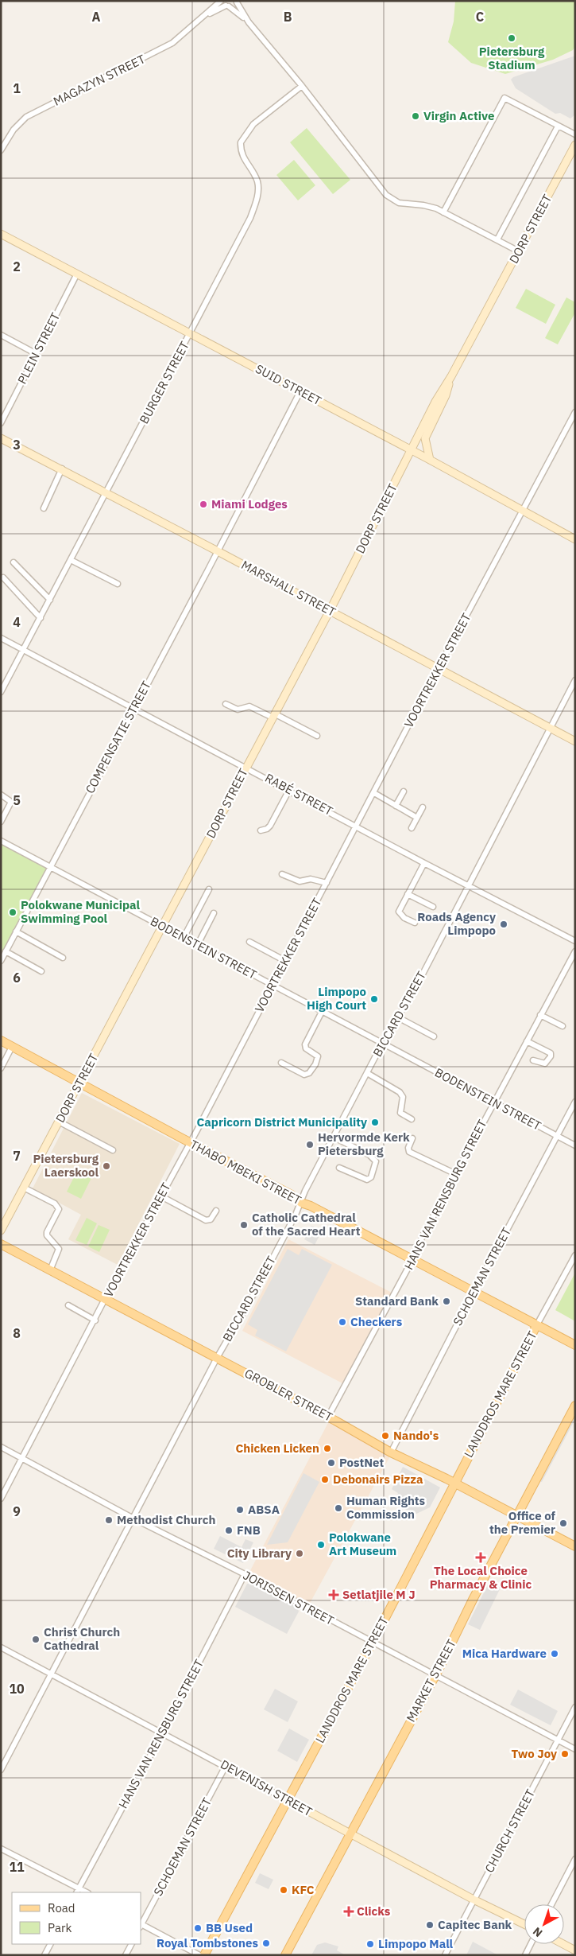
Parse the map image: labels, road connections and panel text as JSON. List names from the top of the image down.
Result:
{
  "streets": {
    "main road": [
      "THABO MBEKI STREET",
      "LANDDROS MARE STREET",
      "GROBLER STREET",
      "MARKET STREET"
    ],
    "street": [
      "MAGAZYN STREET",
      "DORP STREET",
      "PLEIN STREET",
      "BURGER STREET",
      "SUID STREET",
      "MARSHALL STREET",
      "VOORTREKKER STREET",
      "COMPENSATIE STREET",
      "RABÉ STREET",
      "BODENSTEIN STREET",
      "BICCARD STREET",
      "HANS VAN RENSBURG STREET",
      "SCHOEMAN STREET",
      "JORISSEN STREET",
      "DEVENISH STREET",
      "CHURCH STREET"
    ]
  },
  "crossings": [
    ["DORP STREET", "SUID STREET"],
    ["DORP STREET", "MARSHALL STREET"],
    ["DORP STREET", "RABÉ STREET"],
    ["DORP STREET", "BODENSTEIN STREET"],
    ["DORP STREET", "THABO MBEKI STREET"],
    ["PLEIN STREET", "SUID STREET"],
    ["BURGER STREET", "SUID STREET"],
    ["BURGER STREET", "MARSHALL STREET"],
    ["BURGER STREET", "RABÉ STREET"],
    ["SUID STREET", "VOORTREKKER STREET"],
    ["SUID STREET", "COMPENSATIE STREET"],
    ["MARSHALL STREET", "VOORTREKKER STREET"],
    ["MARSHALL STREET", "COMPENSATIE STREET"],
    ["MARSHALL STREET", "BICCARD STREET"],
    ["VOORTREKKER STREET", "RABÉ STREET"],
    ["VOORTREKKER STREET", "BODENSTEIN STREET"],
    ["VOORTREKKER STREET", "THABO MBEKI STREET"],
    ["VOORTREKKER STREET", "GROBLER STREET"],
    ["VOORTREKKER STREET", "JORISSEN STREET"],
    ["COMPENSATIE STREET", "RABÉ STREET"],
    ["COMPENSATIE STREET", "BODENSTEIN STREET"],
    ["RABÉ STREET", "BICCARD STREET"],
    ["BODENSTEIN STREET", "BICCARD STREET"],
    ["BODENSTEIN STREET", "HANS VAN RENSBURG STREET"],
    ["BODENSTEIN STREET", "SCHOEMAN STREET"],
    ["BICCARD STREET", "THABO MBEKI STREET"],
    ["BICCARD STREET", "GROBLER STREET"],
    ["BICCARD STREET", "JORISSEN STREET"],
    ["BICCARD STREET", "DEVENISH STREET"],
    ["THABO MBEKI STREET", "HANS VAN RENSBURG STREET"],
    ["THABO MBEKI STREET", "SCHOEMAN STREET"],
    ["THABO MBEKI STREET", "LANDDROS MARE STREET"],
    ["HANS VAN RENSBURG STREET", "GROBLER STREET"],
    ["HANS VAN RENSBURG STREET", "JORISSEN STREET"],
    ["HANS VAN RENSBURG STREET", "DEVENISH STREET"],
    ["SCHOEMAN STREET", "GROBLER STREET"],
    ["SCHOEMAN STREET", "DEVENISH STREET"],
    ["LANDDROS MARE STREET", "GROBLER STREET"],
    ["LANDDROS MARE STREET", "JORISSEN STREET"],
    ["LANDDROS MARE STREET", "DEVENISH STREET"],
    ["GROBLER STREET", "MARKET STREET"],
    ["JORISSEN STREET", "MARKET STREET"],
    ["JORISSEN STREET", "CHURCH STREET"],
    ["MARKET STREET", "DEVENISH STREET"],
    ["DEVENISH STREET", "CHURCH STREET"]
  ],
  "places": {
    "other": [
      "Pietersburg Stadium",
      "Virgin Active",
      "Miami Lodges",
      "Polokwane Municipal Swimming Pool",
      "Roads Agency Limpopo",
      "Limpopo High Court",
      "Capricorn District Municipality",
      "Hervormde Kerk Pietersburg",
      "Pietersburg Laerskool",
      "Catholic Cathedral of the Sacred Heart",
      "Standard Bank",
      "Checkers",
      "Nando's",
      "Chicken Licken",
      "PostNet",
      "Debonairs Pizza",
      "Human Rights Commission",
      "ABSA",
      "Methodist Church",
      "Office of the Premier",
      "FNB",
      "Polokwane Art Museum",
      "City Library",
      "Christ Church Cathedral",
      "Mica Hardware",
      "Two Joy",
      "KFC",
      "Capitec Bank",
      "BB Used",
      "Royal Tombstones",
      "Limpopo Mall"
    ],
    "health": ["The Local Choice Pharmacy & Clinic", "Setlatjile M J", "Clicks"]
  },
  "legend": ["Road", "Park"],
  "north": "bottom left",
  "grid": {
    "columns": ["A", "B", "C"],
    "rows": [
      "1",
      "2",
      "3",
      "4",
      "5",
      "6",
      "7",
      "8",
      "9",
      "10",
      "11"
    ]
  }
}
